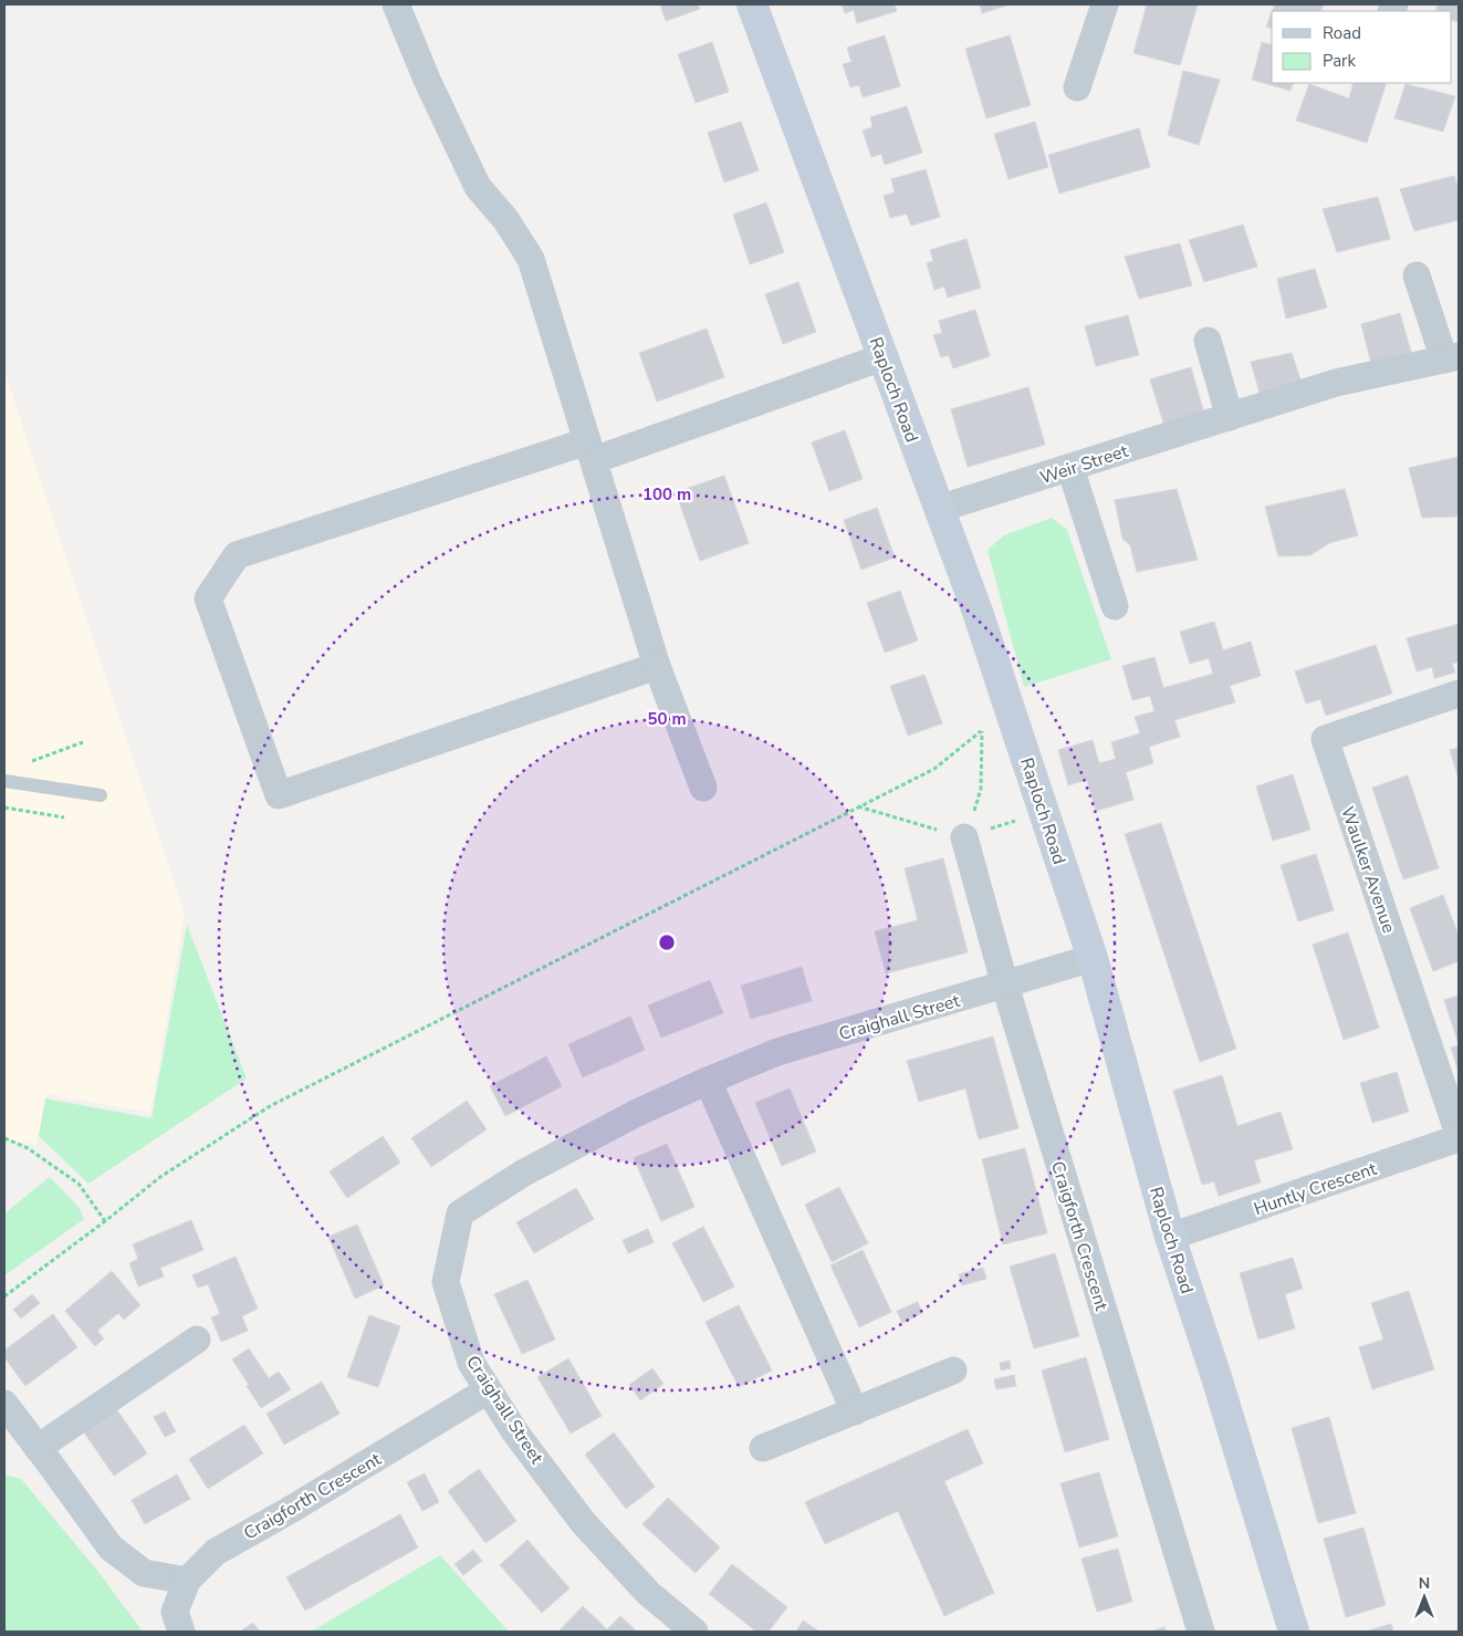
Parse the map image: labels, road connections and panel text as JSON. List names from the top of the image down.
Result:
{
  "streets": {
    "street": [
      "Raploch Road",
      "Weir Street",
      "Waulker Avenue",
      "Craighall Street",
      "Huntly Crescent",
      "Craigforth Crescent"
    ]
  },
  "crossings": [
    ["Raploch Road", "Weir Street"],
    ["Raploch Road", "Craighall Street"],
    ["Raploch Road", "Huntly Crescent"],
    ["Craighall Street", "Craigforth Crescent"]
  ],
  "legend": ["Road", "Park"],
  "north": "top",
  "rings": ["100 m", "50 m"]
}
